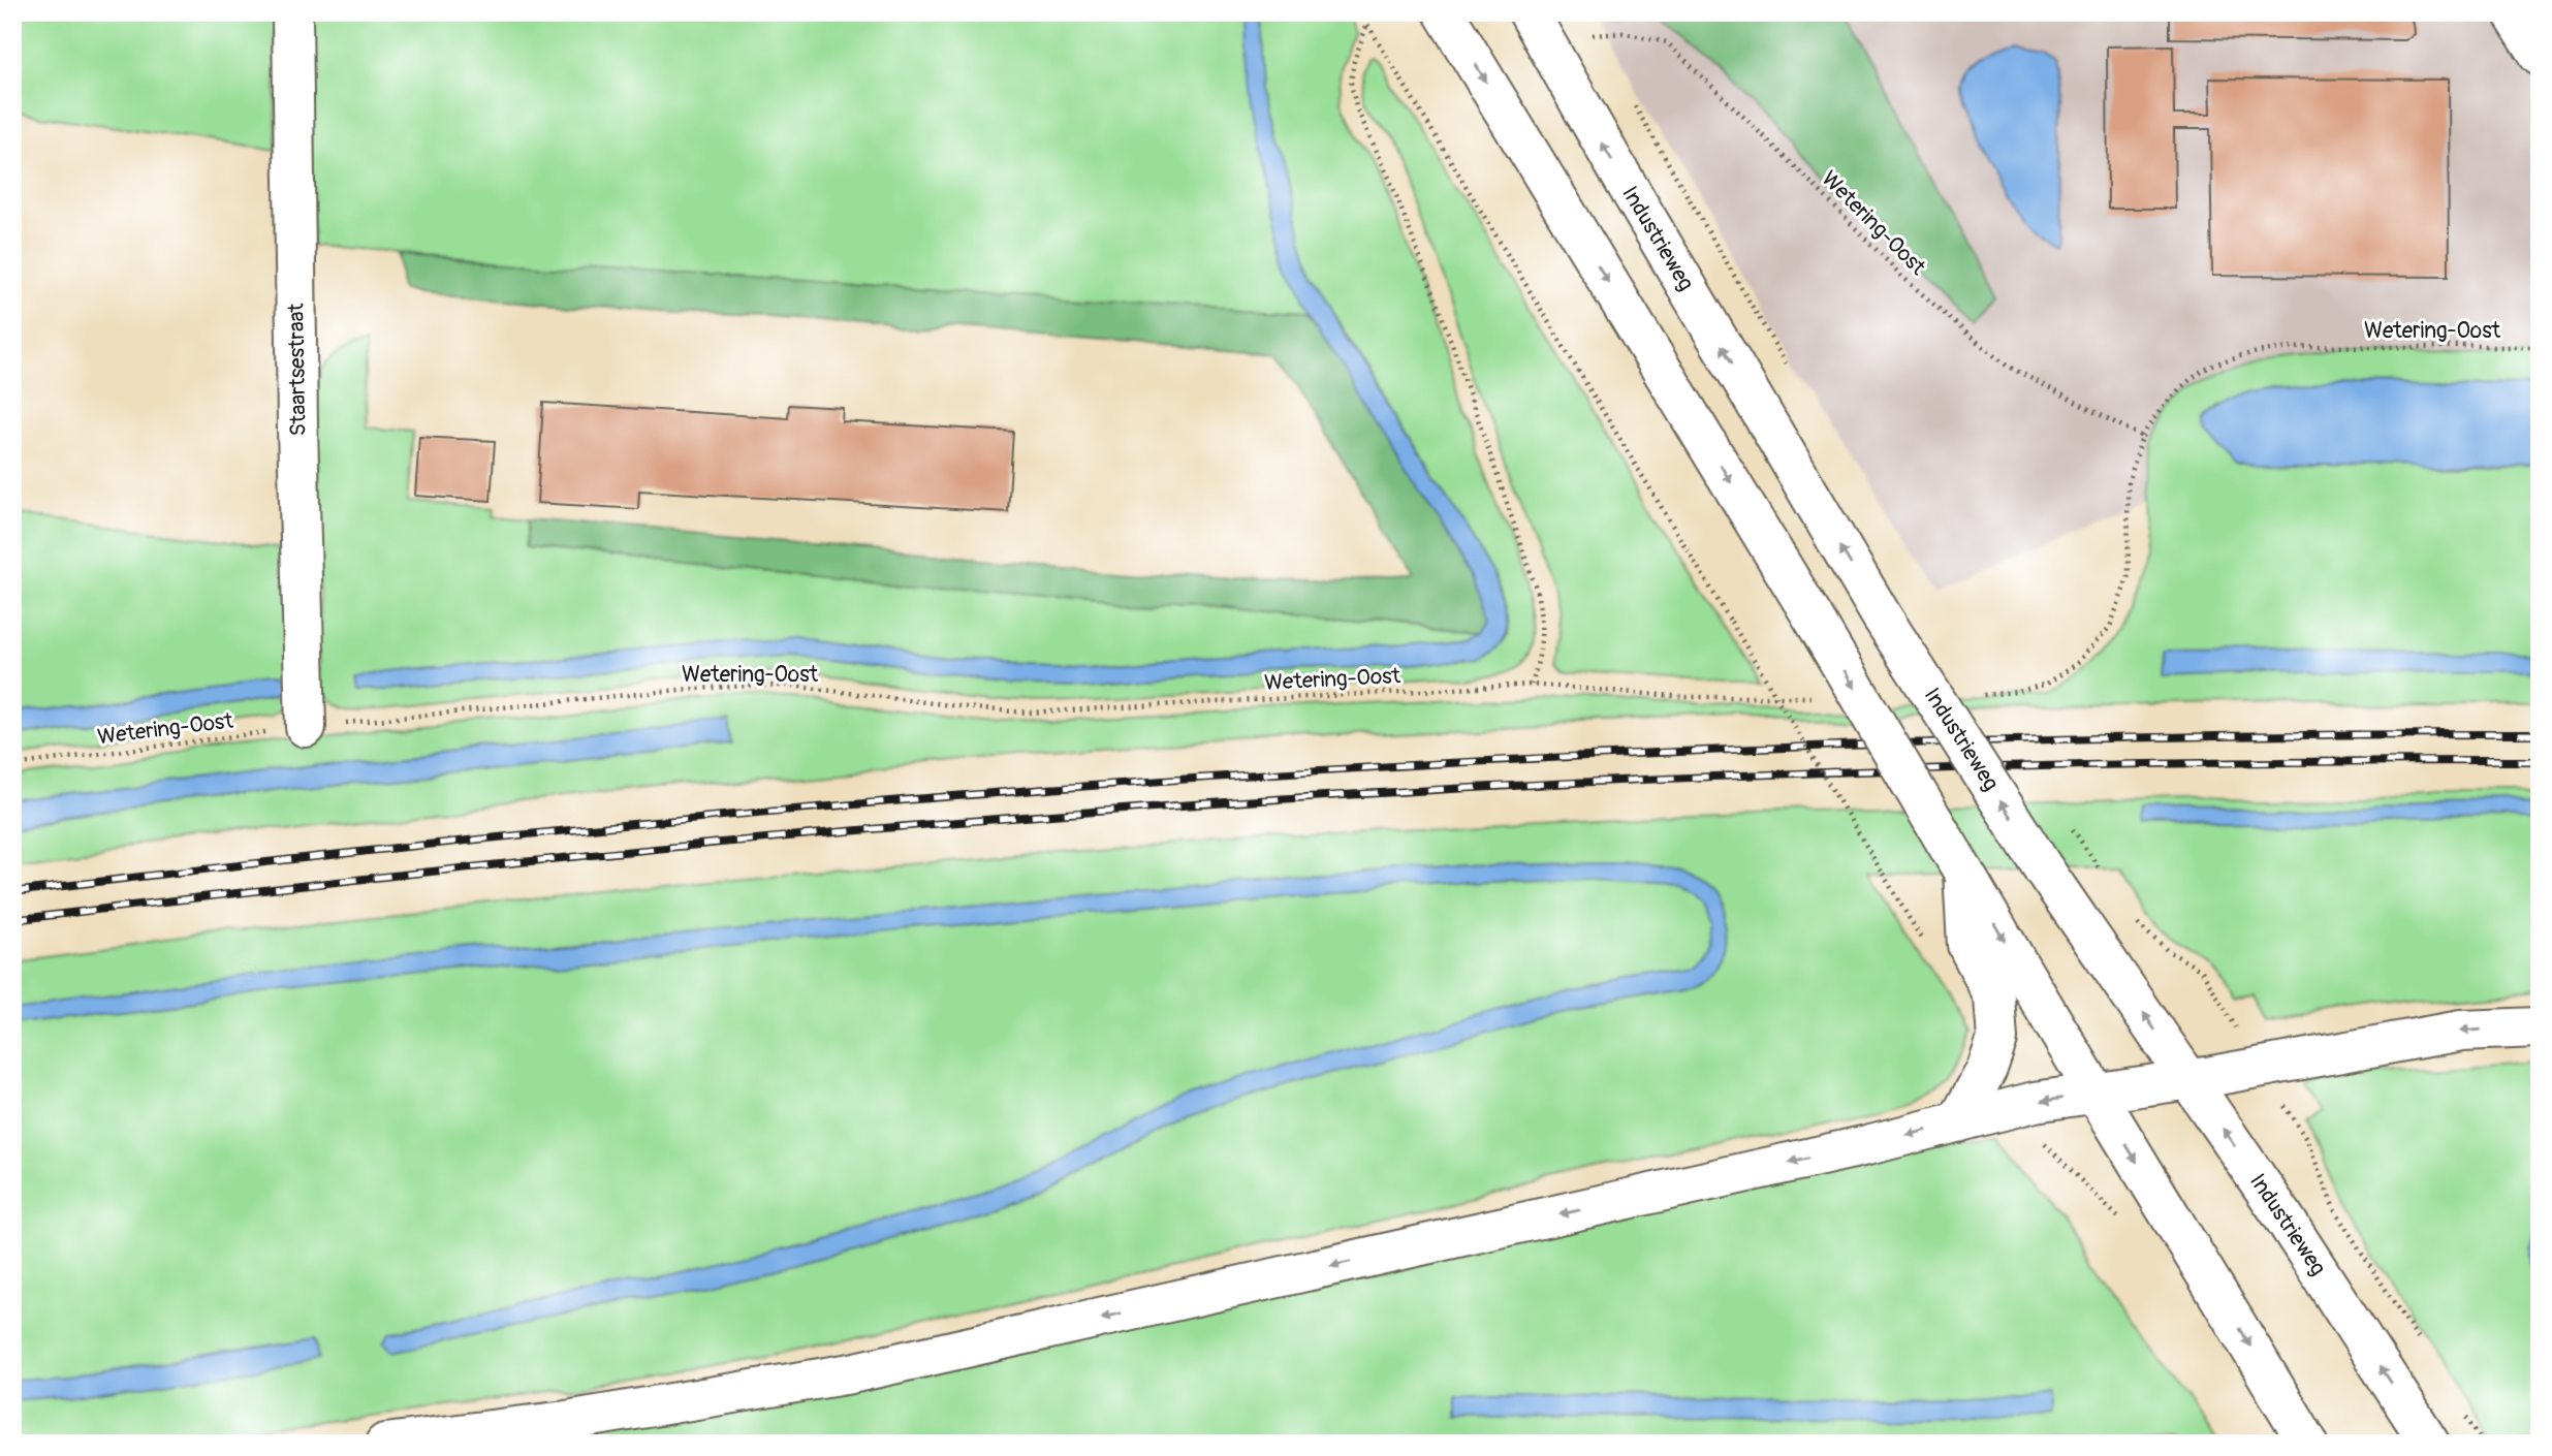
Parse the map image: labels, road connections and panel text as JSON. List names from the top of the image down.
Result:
{
  "streets": {
    "main road": ["Industrieweg", "Staartsestraat"],
    "path": ["Wetering-Oost"]
  },
  "crossings": [
    ["Wetering-Oost", "Staartsestraat"]
  ]
}
